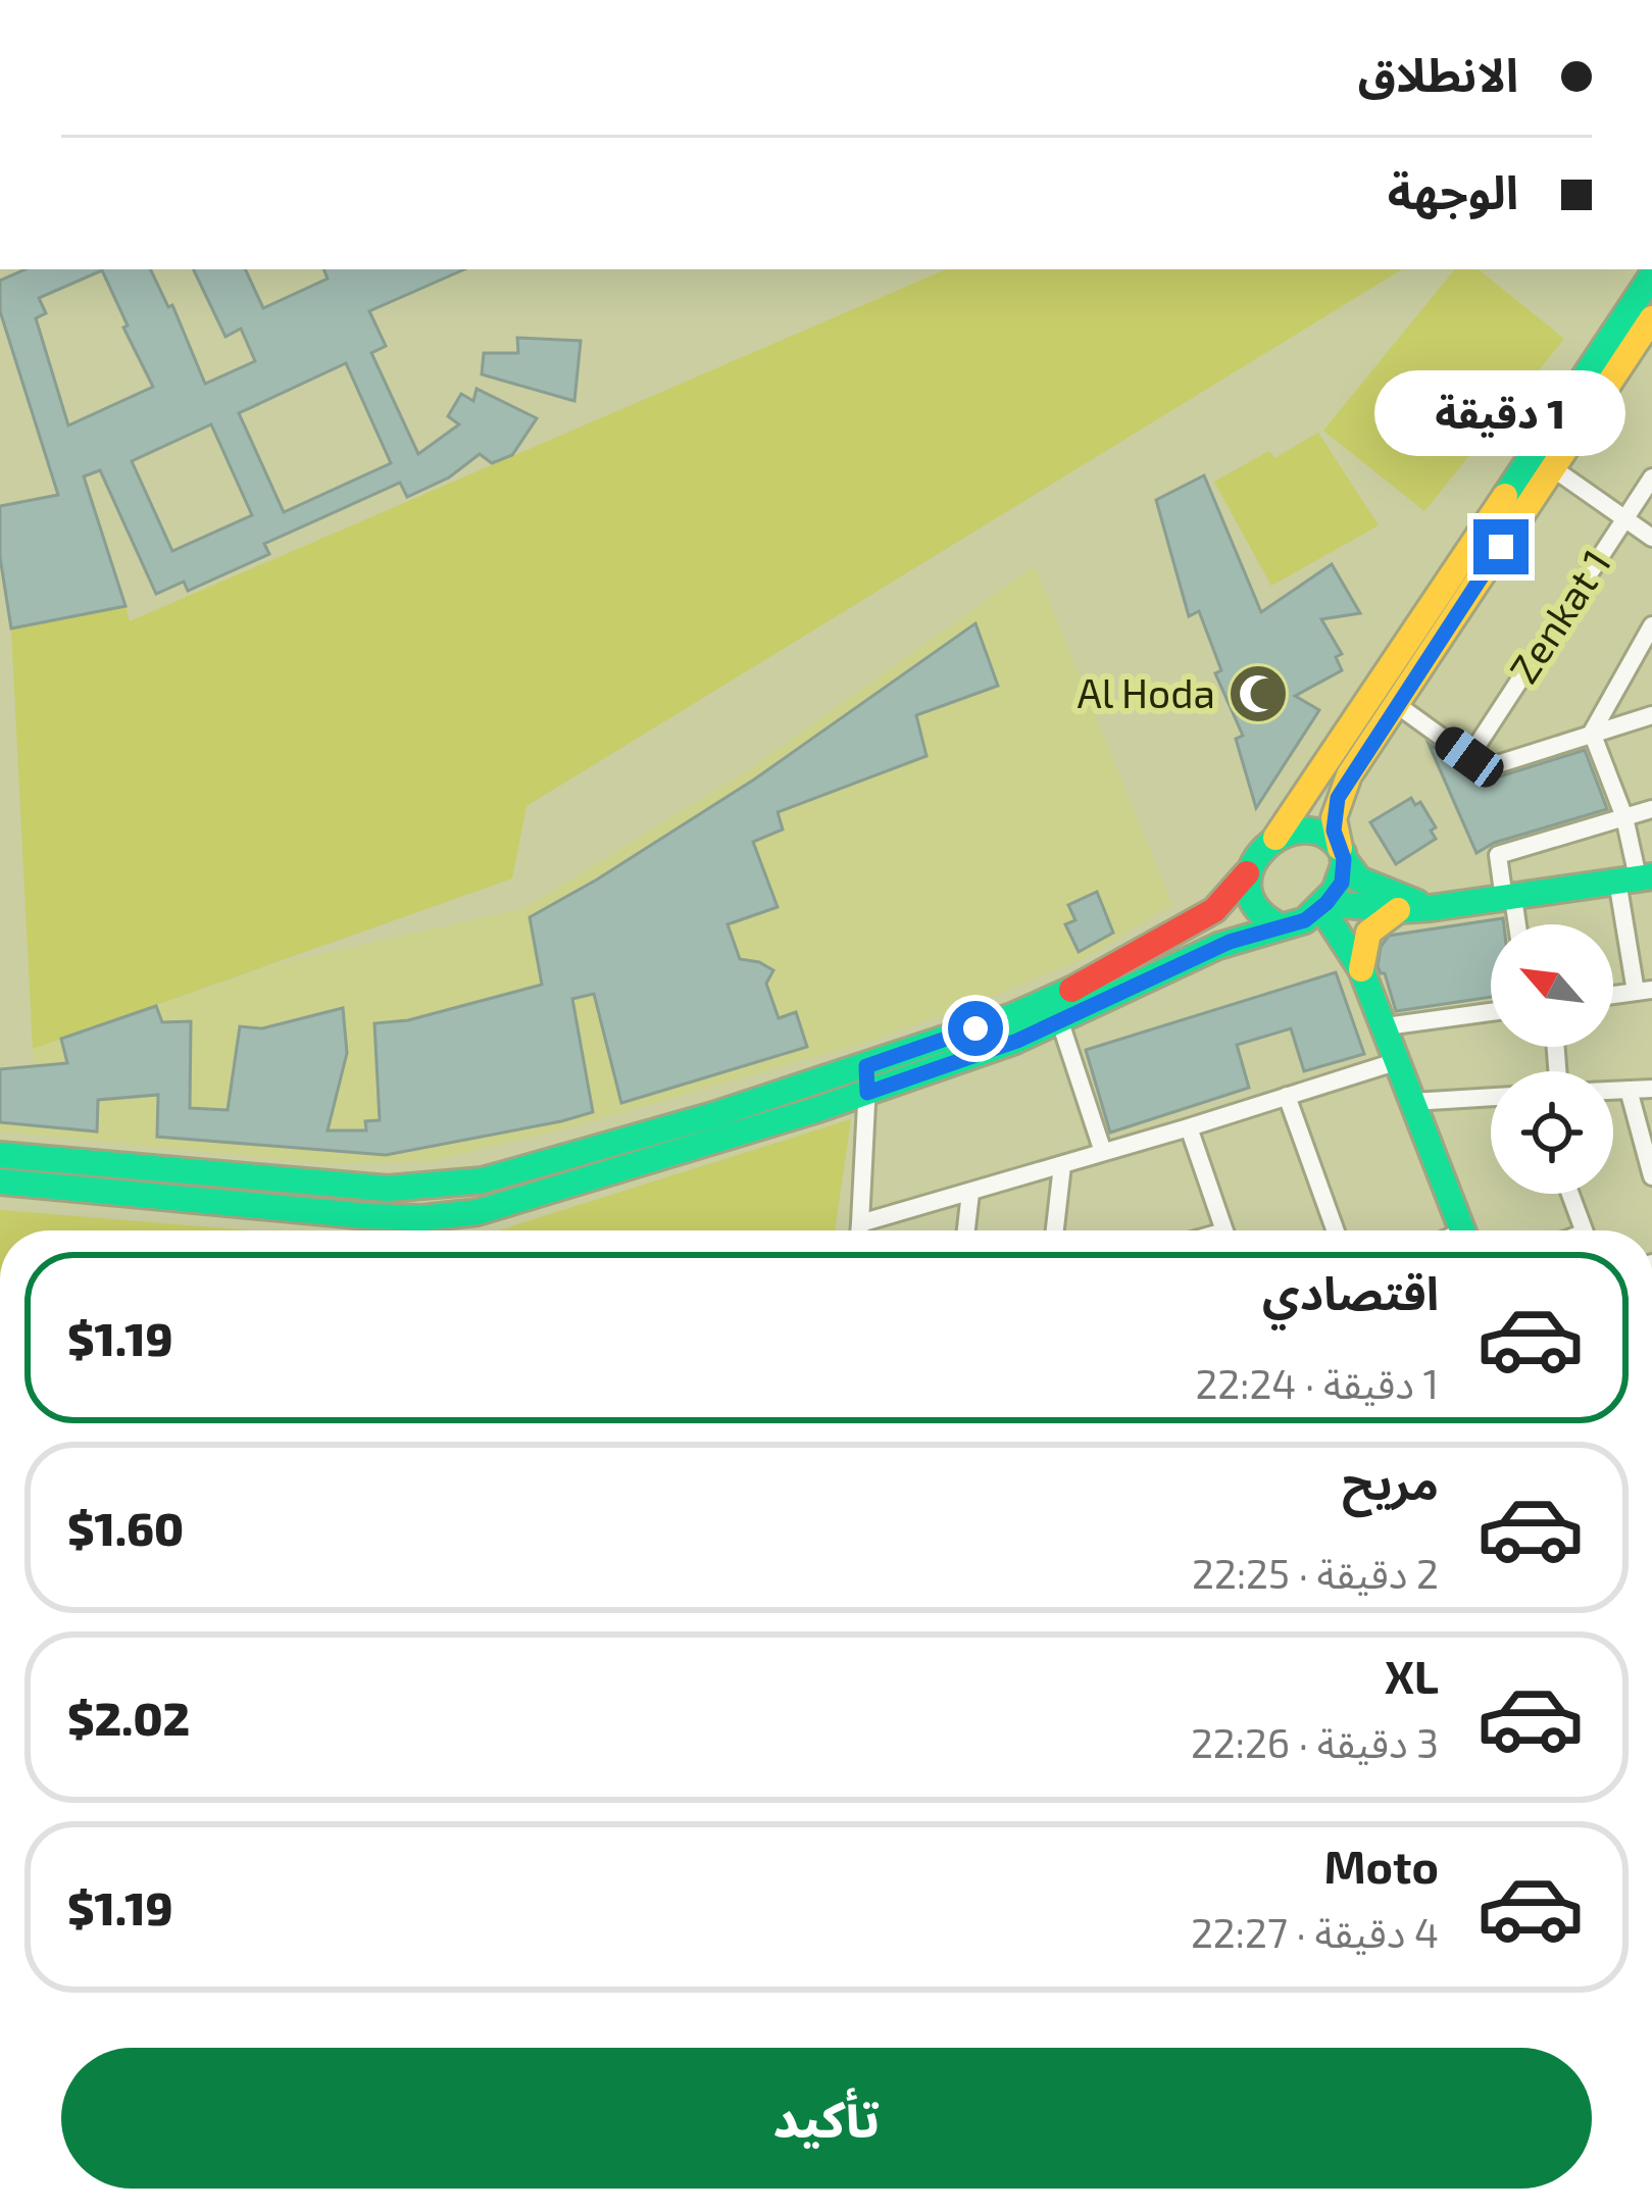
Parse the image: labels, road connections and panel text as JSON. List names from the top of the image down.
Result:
{
  "streets": {
    "street": ["Zenkat 1"]
  },
  "places": {
    "mosque": ["Al Hoda"]
  },
  "north": "top left",
  "page": {
    "banner": ["الانطلاق", "الوجهة"],
    "bubble": "1 دقيقة",
    "list": [
      {
        "name": "اقتصادي",
        "note": "1 دقيقة · 22:24",
        "value": "$1.19"
      },
      {
        "name": "مريح",
        "note": "2 دقيقة · 22:25",
        "value": "$1.60"
      },
      {
        "name": "XL",
        "note": "3 دقيقة · 22:26",
        "value": "$2.02"
      },
      {
        "name": "Moto",
        "note": "4 دقيقة · 22:27",
        "value": "$1.19"
      }
    ],
    "buttons": "تأكيد"
  }
}
